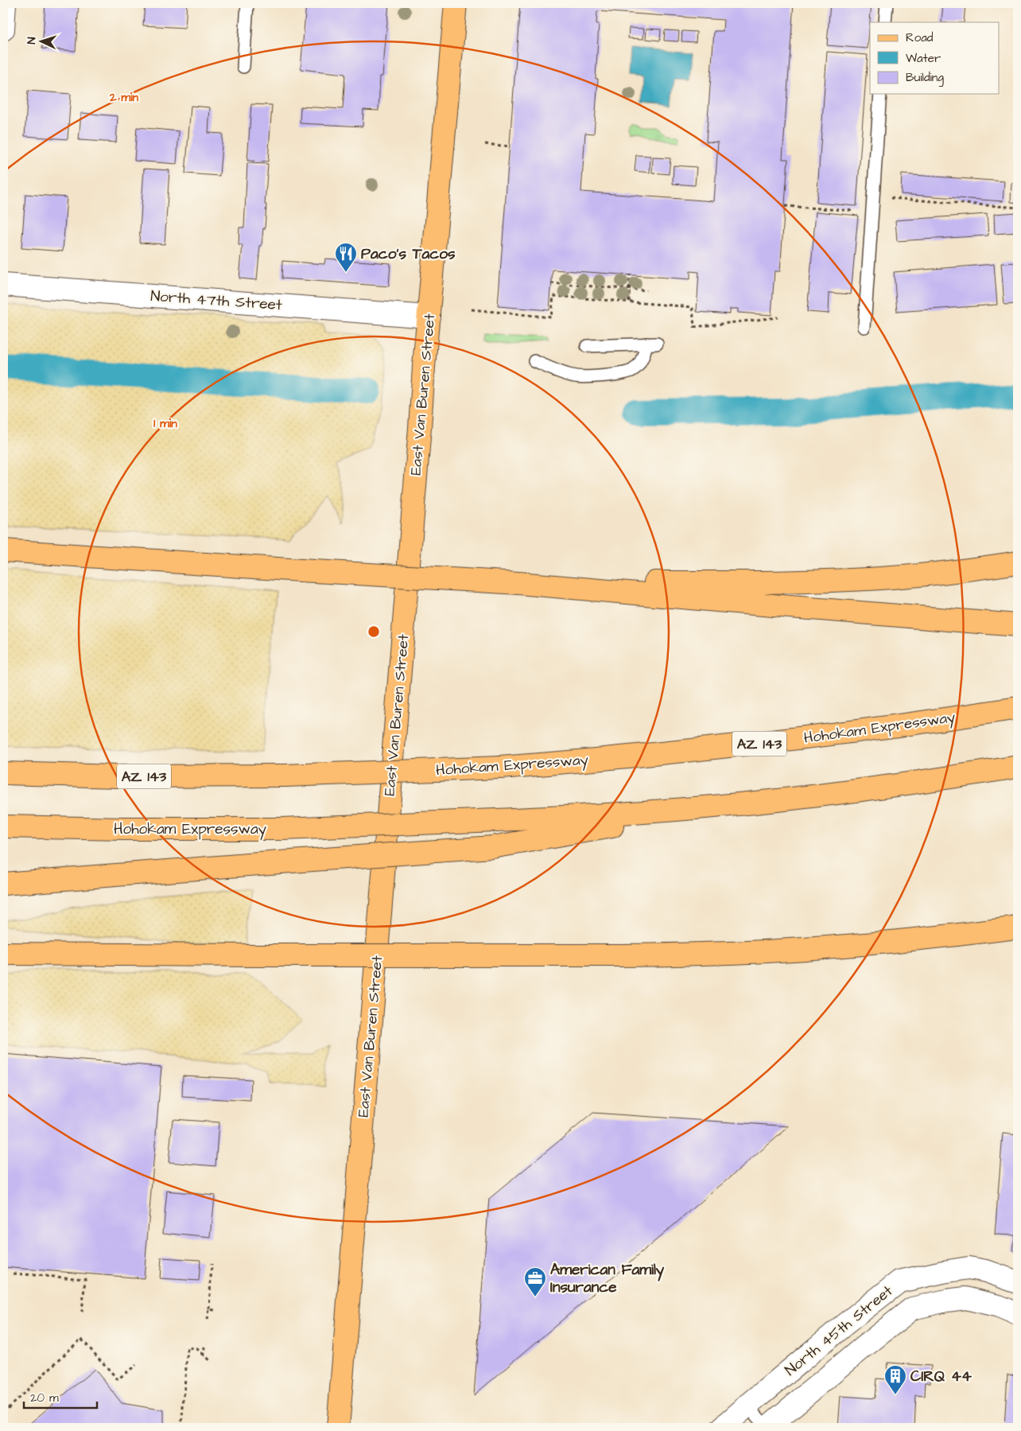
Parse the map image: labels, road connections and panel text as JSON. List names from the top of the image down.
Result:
{
  "streets": {
    "main road": ["East Van Buren Street", "Hohokam Expressway", "AZ 143"],
    "street": ["North 47th Street", "North 45th Street"]
  },
  "crossings": [
    ["North 47th Street", "East Van Buren Street"]
  ],
  "places": {
    "restaurant": ["Paco's Tacos"],
    "office": ["American Family Insurance"],
    "building": ["CIRQ 44"]
  },
  "legend": ["Road", "Water", "Building"],
  "scale_bar": "20 m",
  "north": "left",
  "rings": ["2 min", "1 min"]
}
